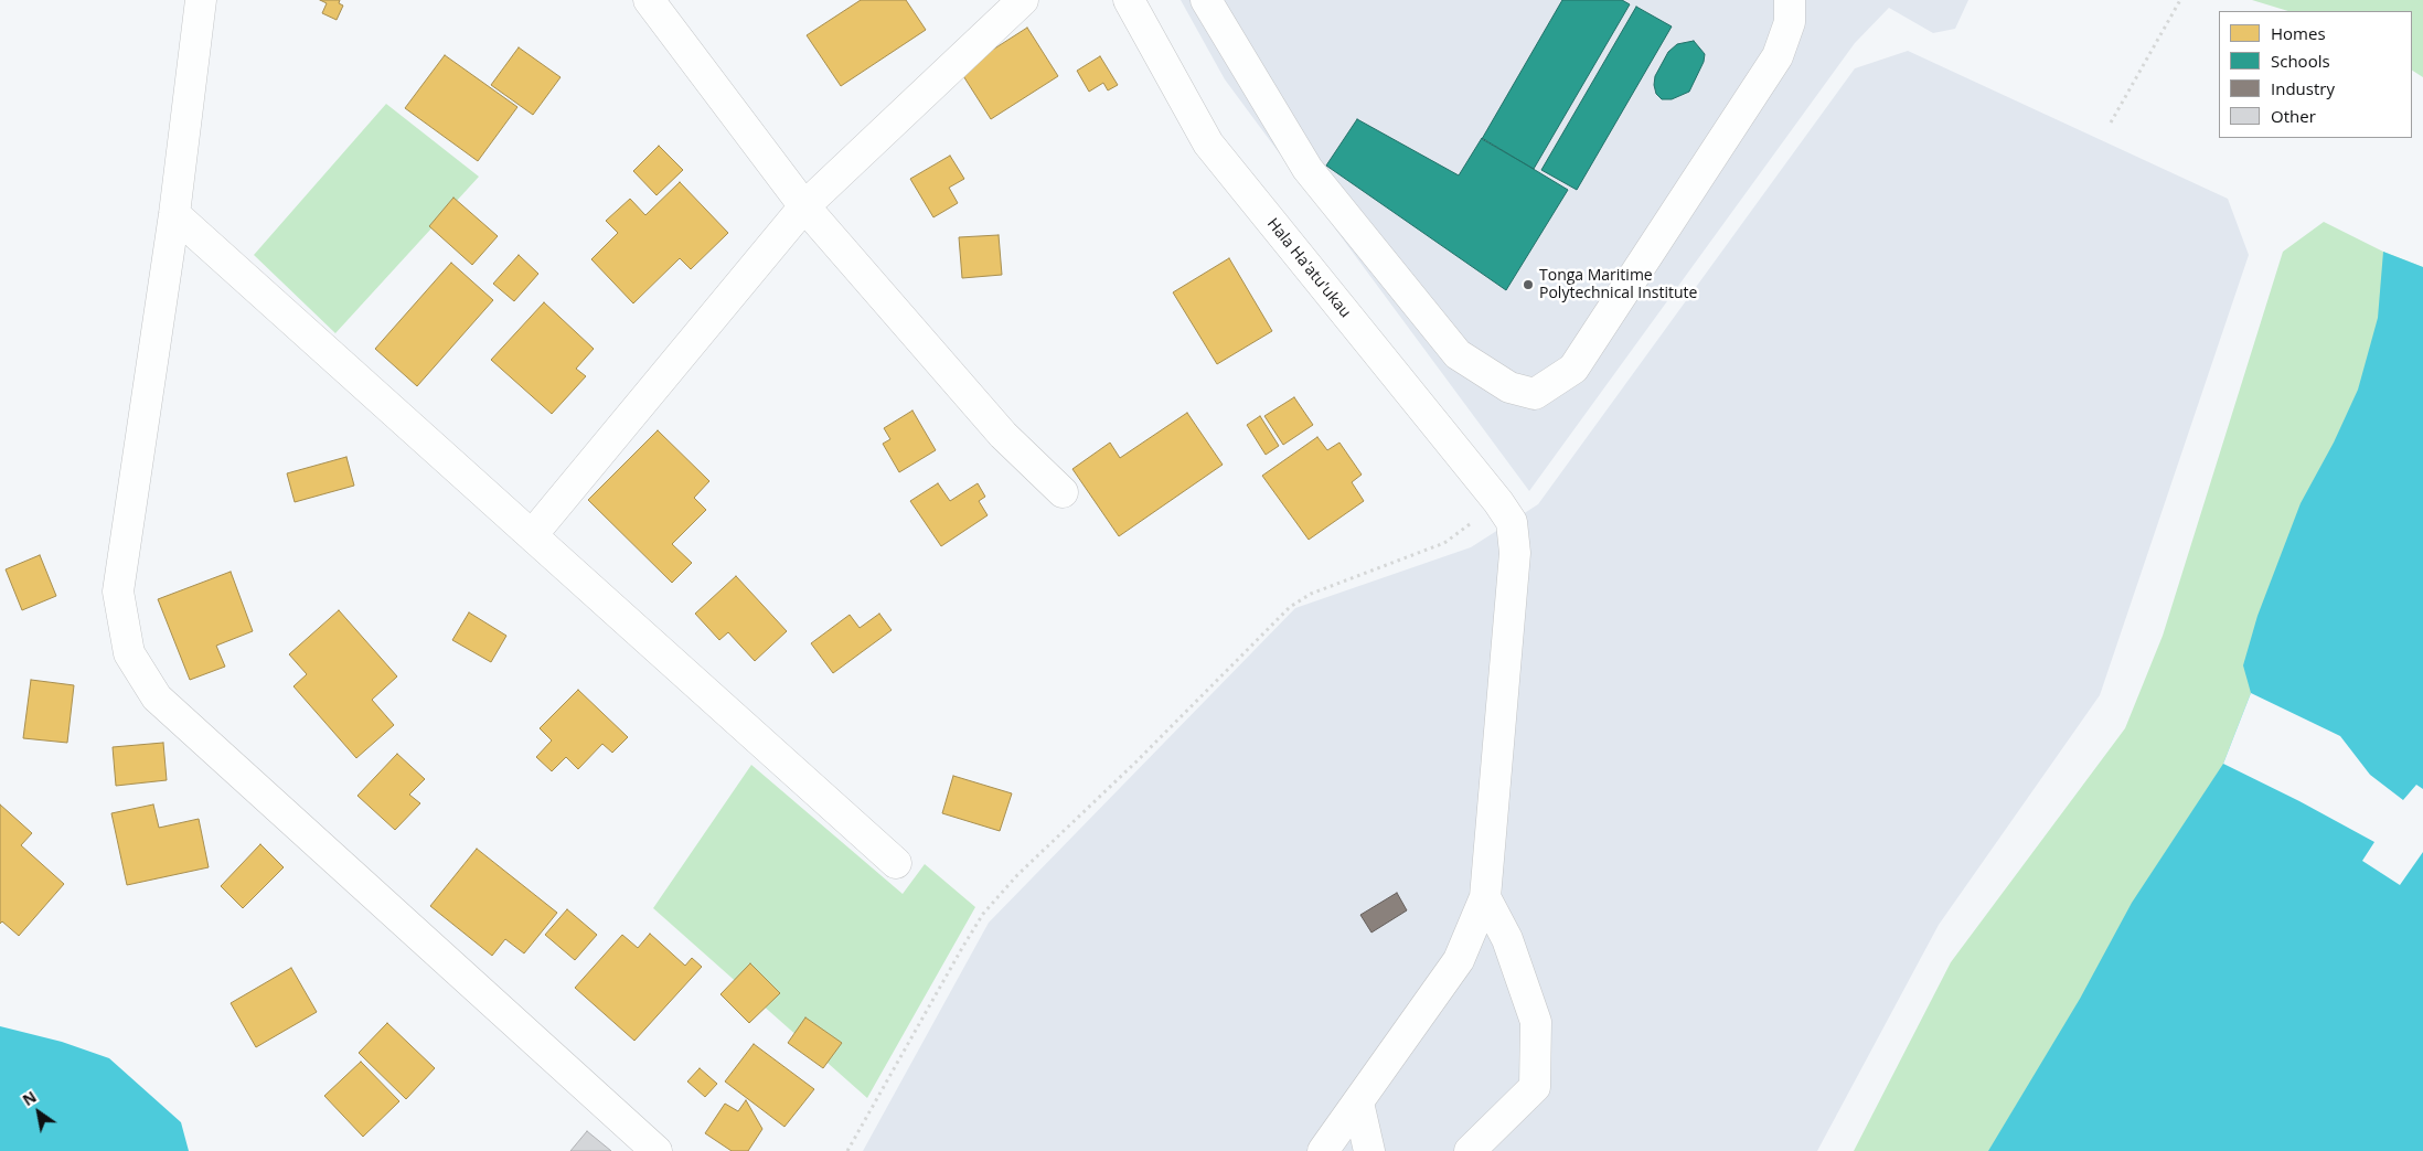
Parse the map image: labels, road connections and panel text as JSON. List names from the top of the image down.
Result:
{
  "streets": {
    "street": ["Hala Ha'atu'ukau"]
  },
  "places": ["Tonga Maritime Polytechnical Institute"],
  "legend": [
    "Homes",
    "Schools",
    "Industry",
    "Other"
  ],
  "north": "top left"
}
